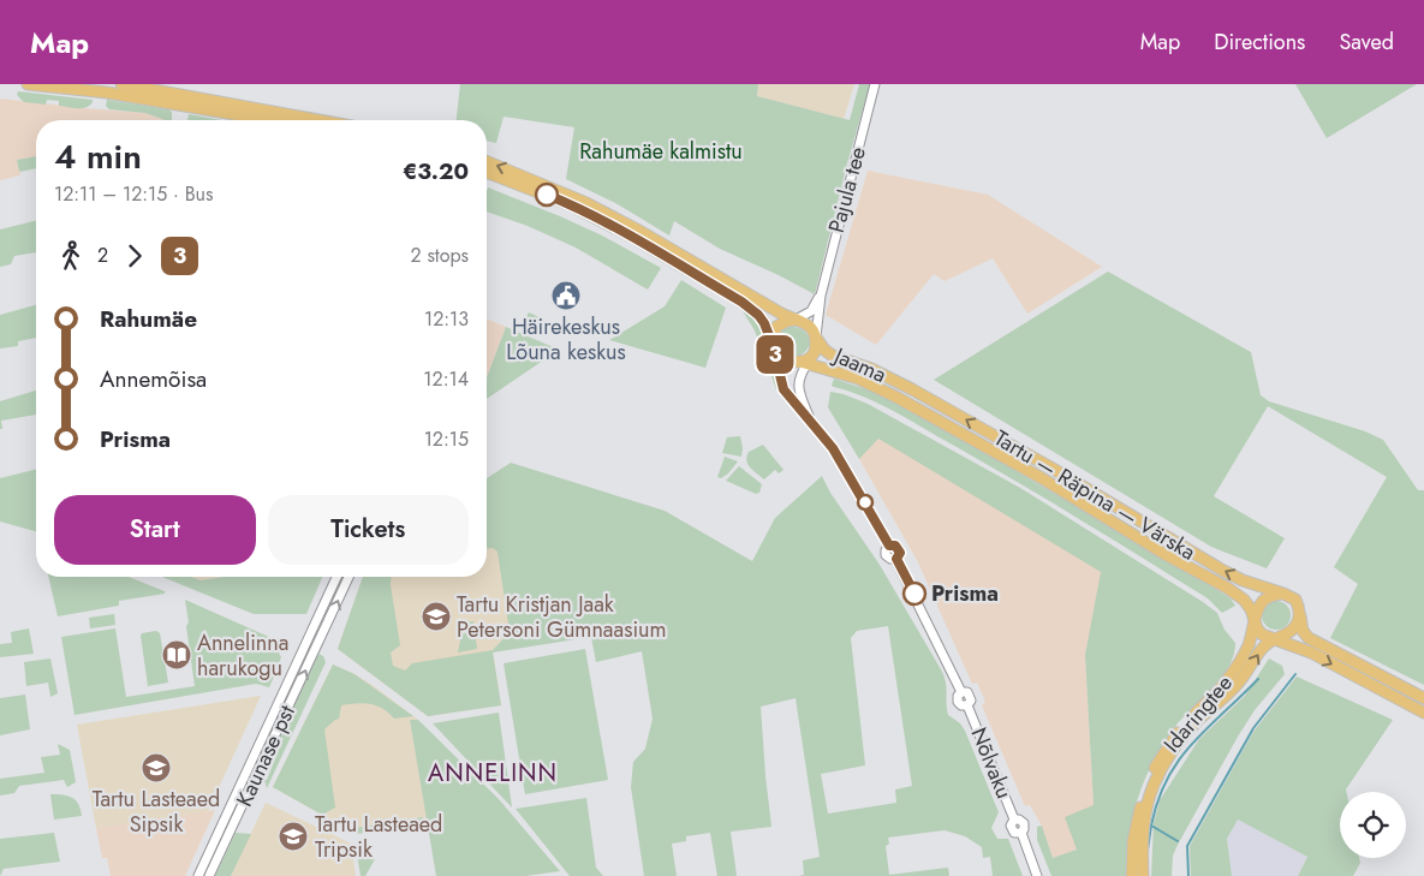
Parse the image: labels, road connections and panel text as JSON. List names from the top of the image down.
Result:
{
  "streets": {
    "main road": ["Jaama", "Tartu — Räpina — Värska", "Idaringtee"],
    "street": ["Pajula tee", "Kaunase pst", "Nõlvaku"]
  },
  "crossings": [
    ["Pajula tee", "Jaama"],
    ["Pajula tee", "Nõlvaku"],
    ["Jaama", "Tartu — Räpina — Värska"],
    ["Jaama", "Nõlvaku"],
    ["Tartu — Räpina — Värska", "Idaringtee"]
  ],
  "districts": ["ANNELINN"],
  "parks": ["Rahumäe kalmistu"],
  "places": {
    "public building": ["Häirekeskus Lõuna keskus"],
    "other": ["Prisma"],
    "school or university": ["Tartu Kristjan Jaak Petersoni Gümnaasium", "Tartu Lasteaed Sipsik", "Tartu Lasteaed Tripsik"],
    "library": ["Annelinna harukogu"]
  },
  "lines": ["bus line 3"],
  "page": {
    "header": "Map",
    "nav": ["Map", "Directions", "Saved"],
    "on_map": "3",
    "heading": ["4 min", "12:11 – 12:15 · Bus", "€3.20"],
    "legs": ["2", "3", "2 stops"],
    "list": [
      {
        "name": "Rahumäe",
        "value": "12:13"
      },
      {
        "name": "Annemõisa",
        "value": "12:14"
      },
      {
        "name": "Prisma",
        "value": "12:15"
      }
    ],
    "buttons": ["Start", "Tickets"]
  }
}
